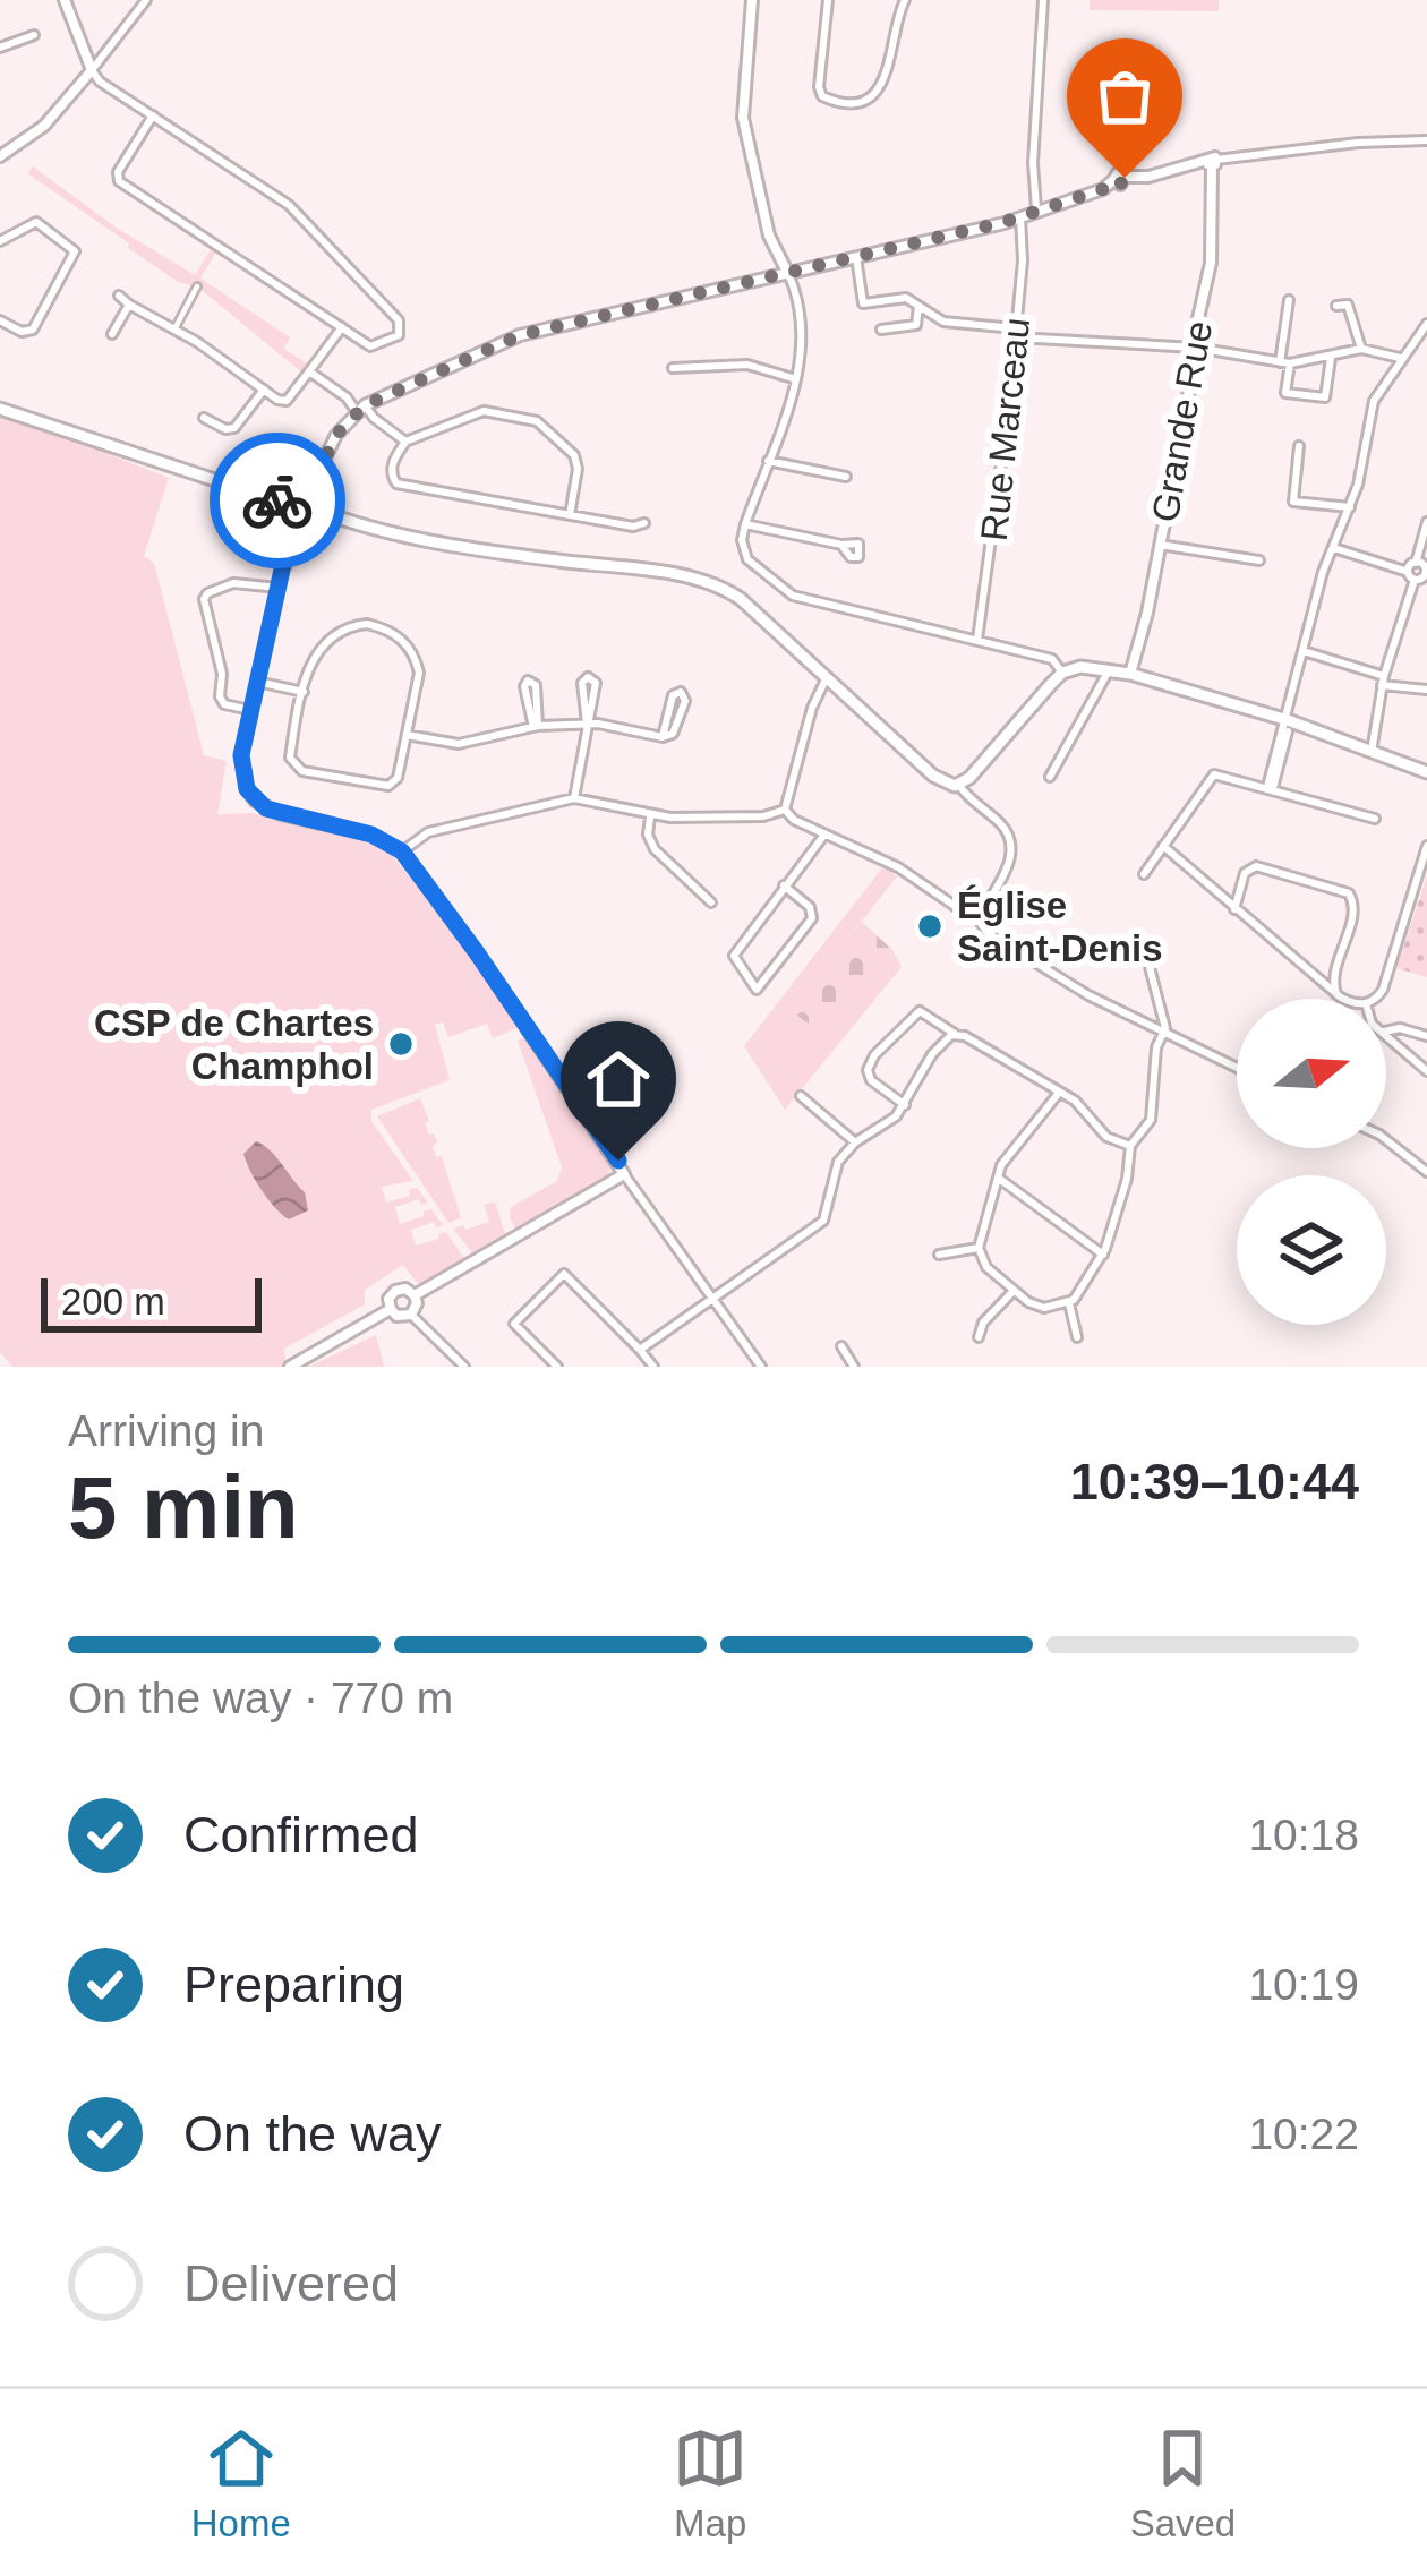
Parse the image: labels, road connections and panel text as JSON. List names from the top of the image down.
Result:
{
  "streets": {
    "street": ["Grande Rue", "Rue Marceau"]
  },
  "places": ["Église Saint-Denis", "CSP de Chartes Champhol"],
  "scale_bar": "200 m",
  "north": "right",
  "page": {
    "scale": "200 m",
    "heading": ["5 min", "Arriving in", "10:39–10:44"],
    "bar": "On the way · 770 m",
    "list": [
      ["Confirmed", "10:18"],
      ["Preparing", "10:19"],
      ["On the way", "10:22"],
      "Delivered"
    ],
    "tabs": ["Home", "Map", "Saved"]
  }
}
